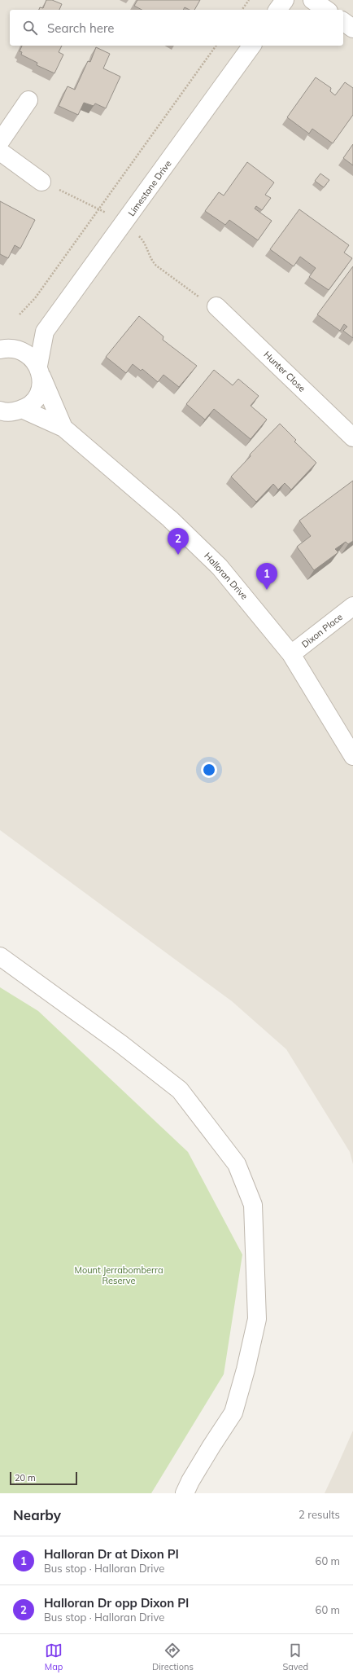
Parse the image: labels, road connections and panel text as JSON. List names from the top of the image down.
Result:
{
  "streets": {
    "street": [
      "Limestone Drive",
      "Hunter Close",
      "Halloran Drive",
      "Dixon Place"
    ]
  },
  "crossings": [
    ["Limestone Drive", "Halloran Drive"],
    ["Halloran Drive", "Dixon Place"]
  ],
  "parks": ["Mount Jerrabomberra Reserve"],
  "scale_bar": "20 m",
  "page": {
    "search": "Search here",
    "pins": ["2", "1"],
    "scale": "20 m",
    "heading": ["Nearby", "2 results"],
    "list": [
      {
        "mark": "1",
        "name": "Halloran Dr at Dixon Pl",
        "note": "Bus stop · Halloran Drive",
        "value": "60 m"
      },
      {
        "mark": "2",
        "name": "Halloran Dr opp Dixon Pl",
        "note": "Bus stop · Halloran Drive",
        "value": "60 m"
      }
    ],
    "nav": ["Map", "Directions", "Saved"]
  }
}
